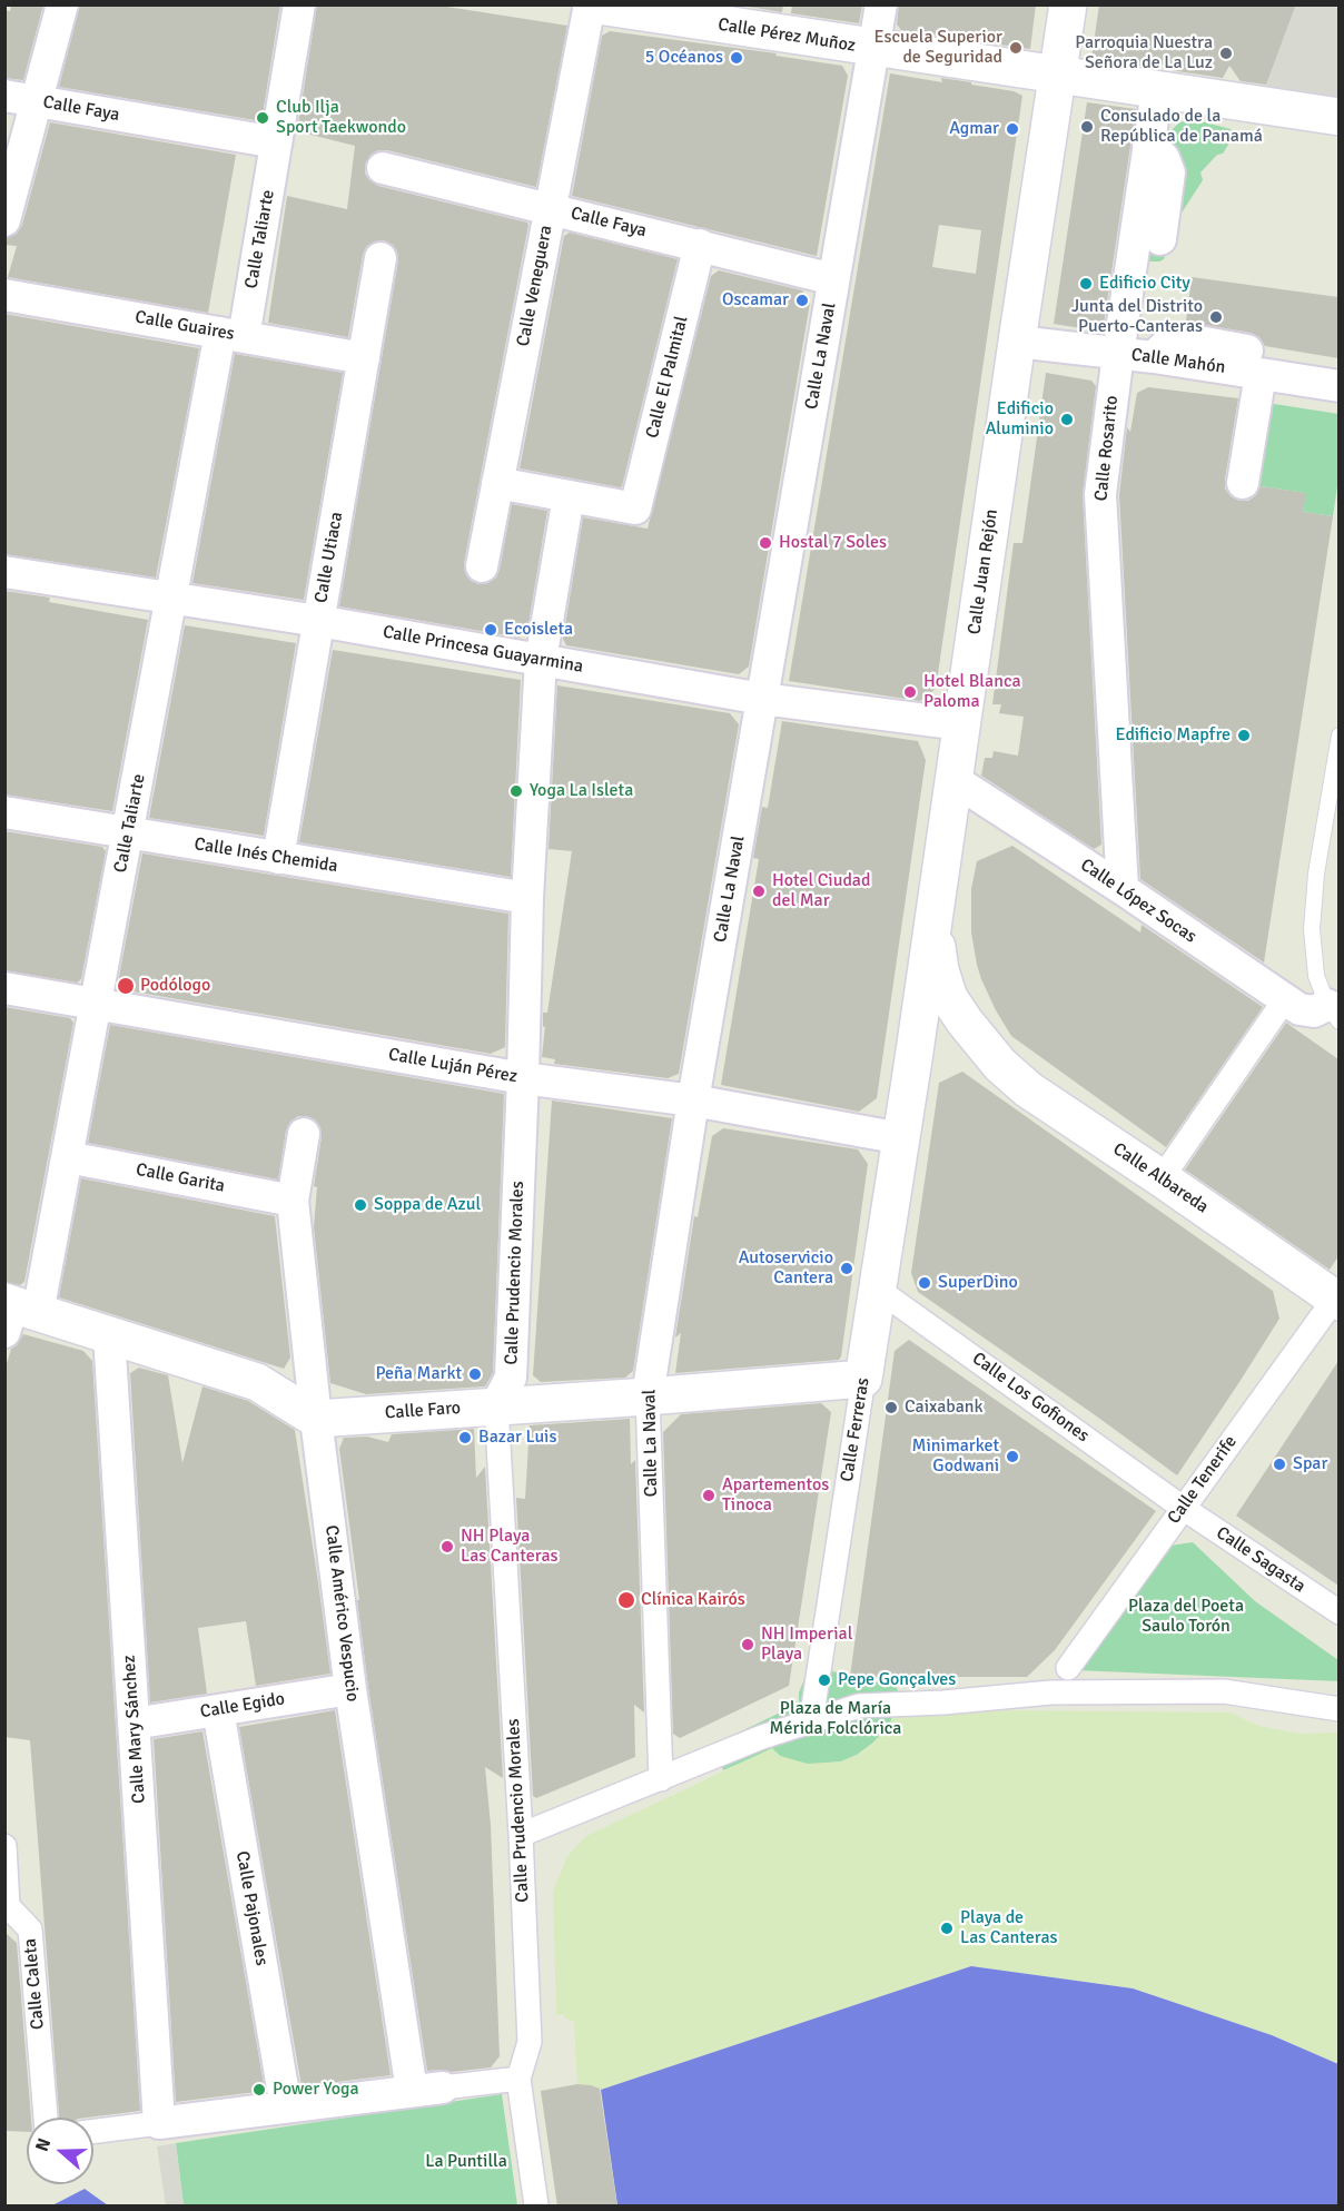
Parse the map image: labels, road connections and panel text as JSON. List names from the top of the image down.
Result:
{
  "streets": {
    "street": [
      "Calle Pérez Muñoz",
      "Calle Faya",
      "Calle Taliarte",
      "Calle Veneguera",
      "Calle Guaires",
      "Calle La Naval",
      "Calle Mahón",
      "Calle El Palmital",
      "Calle Rosarito",
      "Calle Utiaca",
      "Calle Juan Rejón",
      "Calle Princesa Guayarmina",
      "Calle Inés Chemida",
      "Calle López Socas",
      "Calle Luján Pérez",
      "Calle Garita",
      "Calle Albareda",
      "Calle Prudencio Morales",
      "Calle Los Gofiones",
      "Calle Faro",
      "Calle Ferreras",
      "Calle Tenerife",
      "Calle Sagasta",
      "Calle Américo Vespucio",
      "Calle Egido",
      "Calle Mary Sánchez",
      "Calle Pajonales",
      "Calle Caleta"
    ]
  },
  "crossings": [
    ["Calle Pérez Muñoz", "Calle Veneguera"],
    ["Calle Pérez Muñoz", "Calle La Naval"],
    ["Calle Pérez Muñoz", "Calle Rosarito"],
    ["Calle Pérez Muñoz", "Calle Juan Rejón"],
    ["Calle Faya", "Calle Taliarte"],
    ["Calle Faya", "Calle Veneguera"],
    ["Calle Faya", "Calle La Naval"],
    ["Calle Faya", "Calle El Palmital"],
    ["Calle Taliarte", "Calle Guaires"],
    ["Calle Taliarte", "Calle Princesa Guayarmina"],
    ["Calle Taliarte", "Calle Inés Chemida"],
    ["Calle Taliarte", "Calle Luján Pérez"],
    ["Calle Taliarte", "Calle Garita"],
    ["Calle Guaires", "Calle Utiaca"],
    ["Calle La Naval", "Calle Princesa Guayarmina"],
    ["Calle La Naval", "Calle Luján Pérez"],
    ["Calle La Naval", "Calle Faro"],
    ["Calle Mahón", "Calle Rosarito"],
    ["Calle Mahón", "Calle Juan Rejón"],
    ["Calle El Palmital", "Calle Prudencio Morales"],
    ["Calle Rosarito", "Calle López Socas"],
    ["Calle Utiaca", "Calle Princesa Guayarmina"],
    ["Calle Utiaca", "Calle Inés Chemida"],
    ["Calle Juan Rejón", "Calle Princesa Guayarmina"],
    ["Calle Juan Rejón", "Calle López Socas"],
    ["Calle Juan Rejón", "Calle Luján Pérez"],
    ["Calle Juan Rejón", "Calle Albareda"],
    ["Calle Juan Rejón", "Calle Ferreras"],
    ["Calle Princesa Guayarmina", "Calle Prudencio Morales"],
    ["Calle Inés Chemida", "Calle Prudencio Morales"],
    ["Calle Luján Pérez", "Calle Prudencio Morales"],
    ["Calle Luján Pérez", "Calle Ferreras"],
    ["Calle Garita", "Calle Américo Vespucio"],
    ["Calle Albareda", "Calle Tenerife"],
    ["Calle Prudencio Morales", "Calle Faro"],
    ["Calle Los Gofiones", "Calle Ferreras"],
    ["Calle Los Gofiones", "Calle Tenerife"],
    ["Calle Los Gofiones", "Calle Sagasta"],
    ["Calle Faro", "Calle Ferreras"],
    ["Calle Faro", "Calle Américo Vespucio"],
    ["Calle Tenerife", "Calle Sagasta"],
    ["Calle Américo Vespucio", "Calle Egido"],
    ["Calle Egido", "Calle Mary Sánchez"],
    ["Calle Egido", "Calle Pajonales"]
  ],
  "parks": ["Plaza del Poeta Saulo Torón", "Plaza de María Mérida Folclórica", "La Puntilla"],
  "places": [
    "Escuela Superior de Seguridad",
    "Parroquia Nuestra Señora de La Luz",
    "5 Océanos",
    "Club Ilja Sport Taekwondo",
    "Consulado de la República de Panamá",
    "Agmar",
    "Edificio City",
    "Oscamar",
    "Junta del Distrito Puerto-Canteras",
    "Edificio Aluminio",
    "Hostal 7 Soles",
    "Ecoisleta",
    "Hotel Blanca Paloma",
    "Edificio Mapfre",
    "Yoga La Isleta",
    "Hotel Ciudad del Mar",
    "Podólogo",
    "Soppa de Azul",
    "Autoservicio Cantera",
    "SuperDino",
    "Peña Markt",
    "Caixabank",
    "Bazar Luis",
    "Minimarket Godwani",
    "Spar",
    "Apartementos Tinoca",
    "NH Playa Las Canteras",
    "Clínica Kairós",
    "NH Imperial Playa",
    "Pepe Gonçalves",
    "Playa de Las Canteras",
    "Power Yoga"
  ],
  "north": "left"
}
